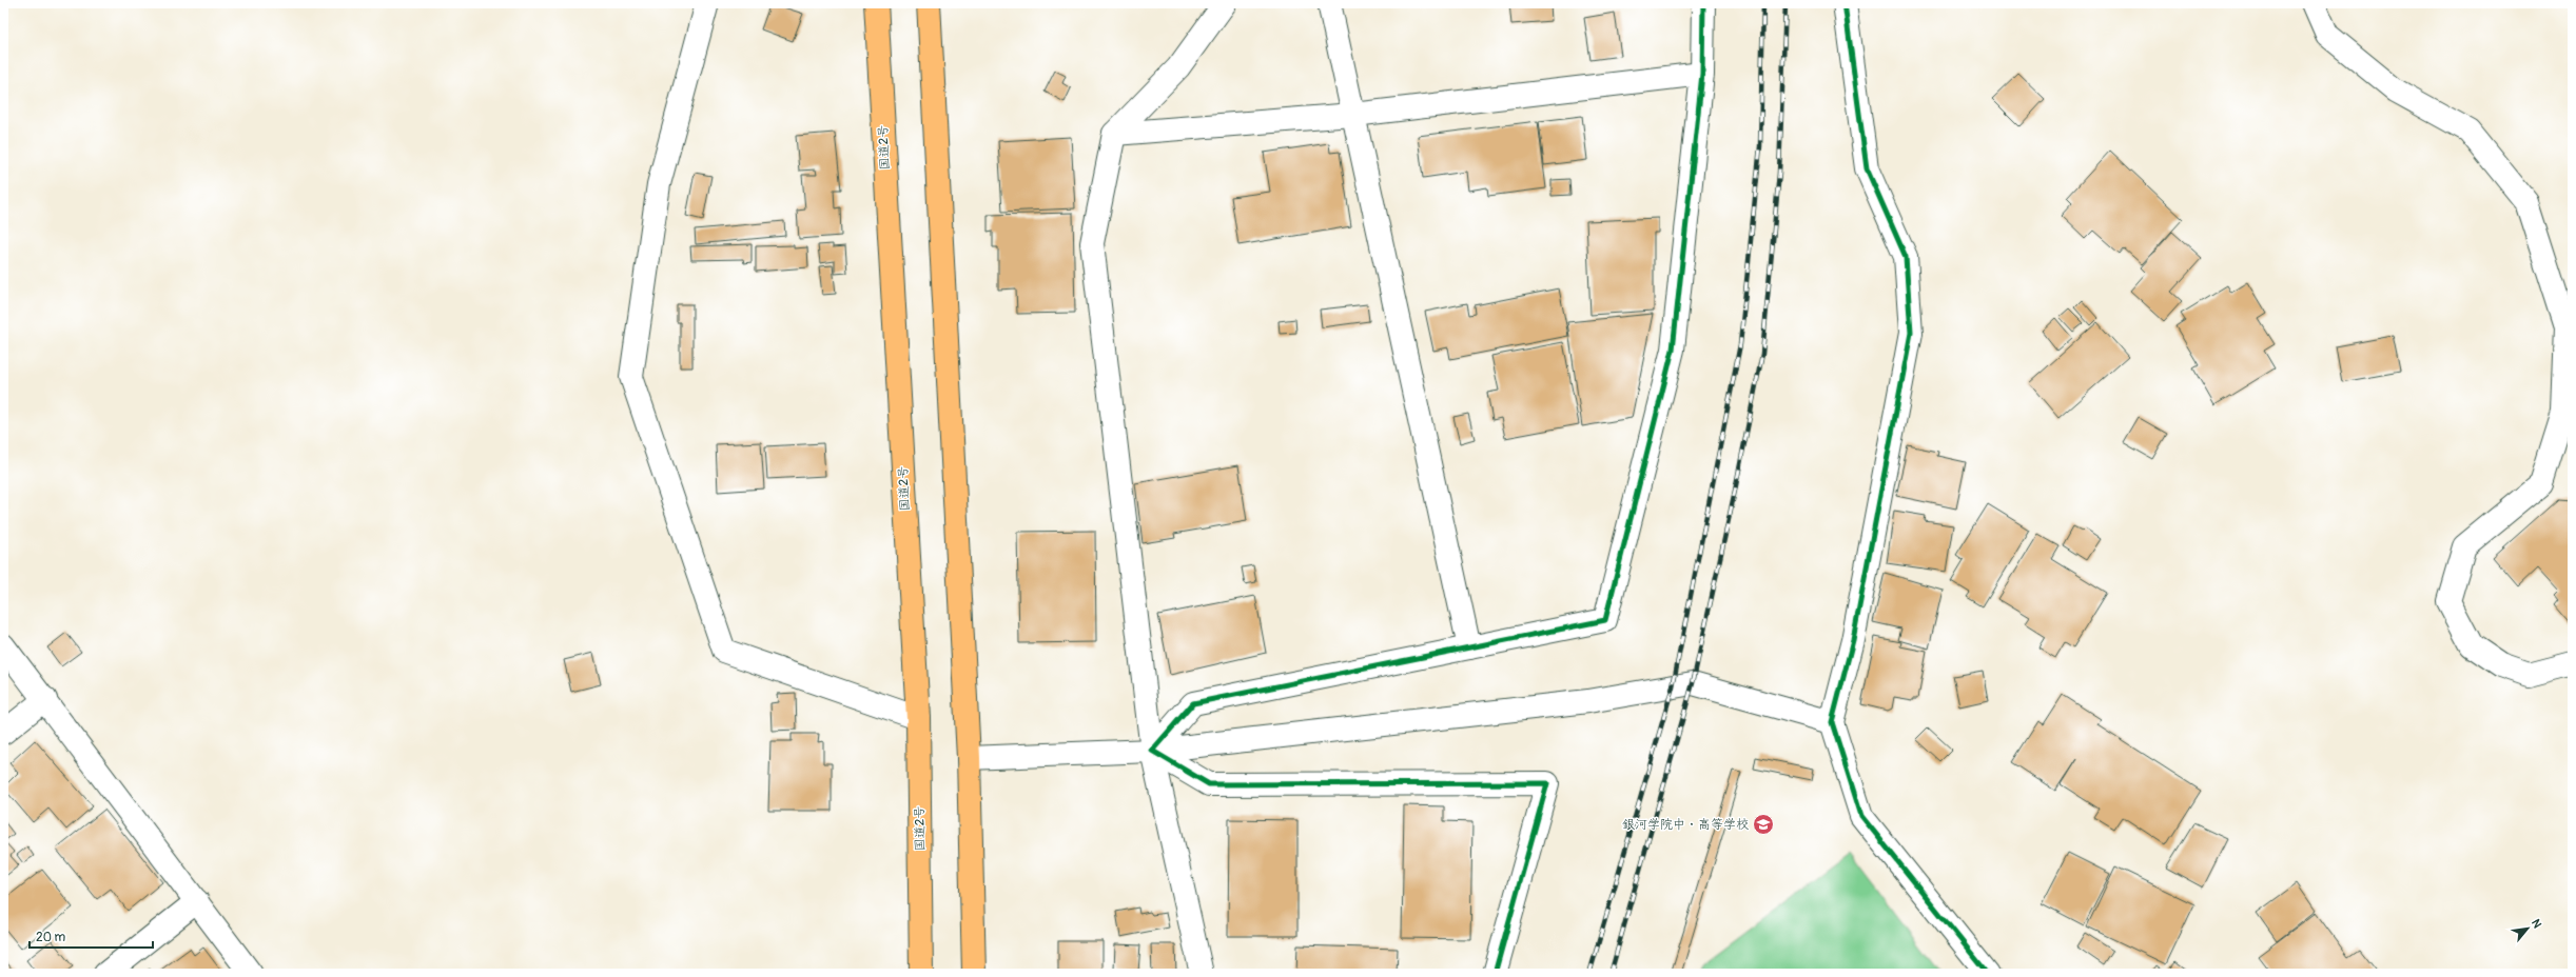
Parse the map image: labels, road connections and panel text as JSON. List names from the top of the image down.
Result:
{
  "streets": {
    "highway": ["国道2号"]
  },
  "places": {
    "school or university": ["銀河学院中・高等学校"]
  },
  "scale_bar": "20 m",
  "north": "top right"
}
